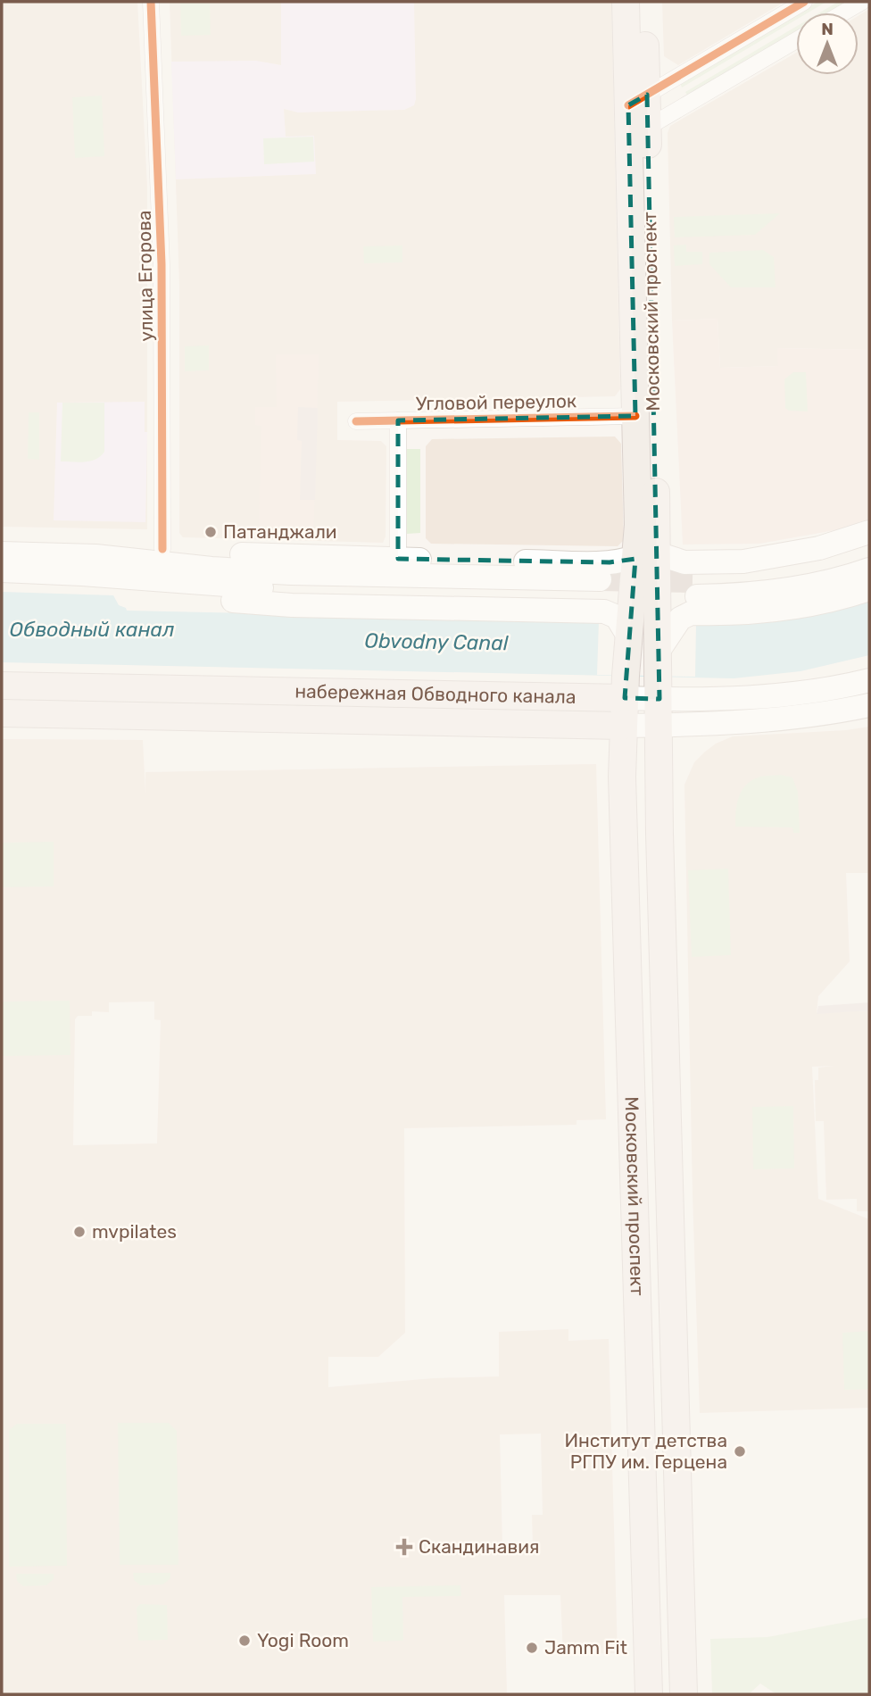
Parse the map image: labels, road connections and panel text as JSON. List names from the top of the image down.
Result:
{
  "streets": {
    "main road": ["Московский проспект", "набережная Обводного канала"],
    "street": ["улица Егорова", "Угловой переулок"]
  },
  "crossings": [
    ["Московский проспект", "Угловой переулок"],
    ["Московский проспект", "набережная Обводного канала"]
  ],
  "water": ["Обводный канал", "Obvodny Canal"],
  "places": {
    "other": [
      "Патанджали",
      "mvpilates",
      "Институт детства РГПУ им. Герцена",
      "Yogi Room",
      "Jamm Fit"
    ],
    "health": ["Скандинавия"]
  },
  "north": "top"
}
